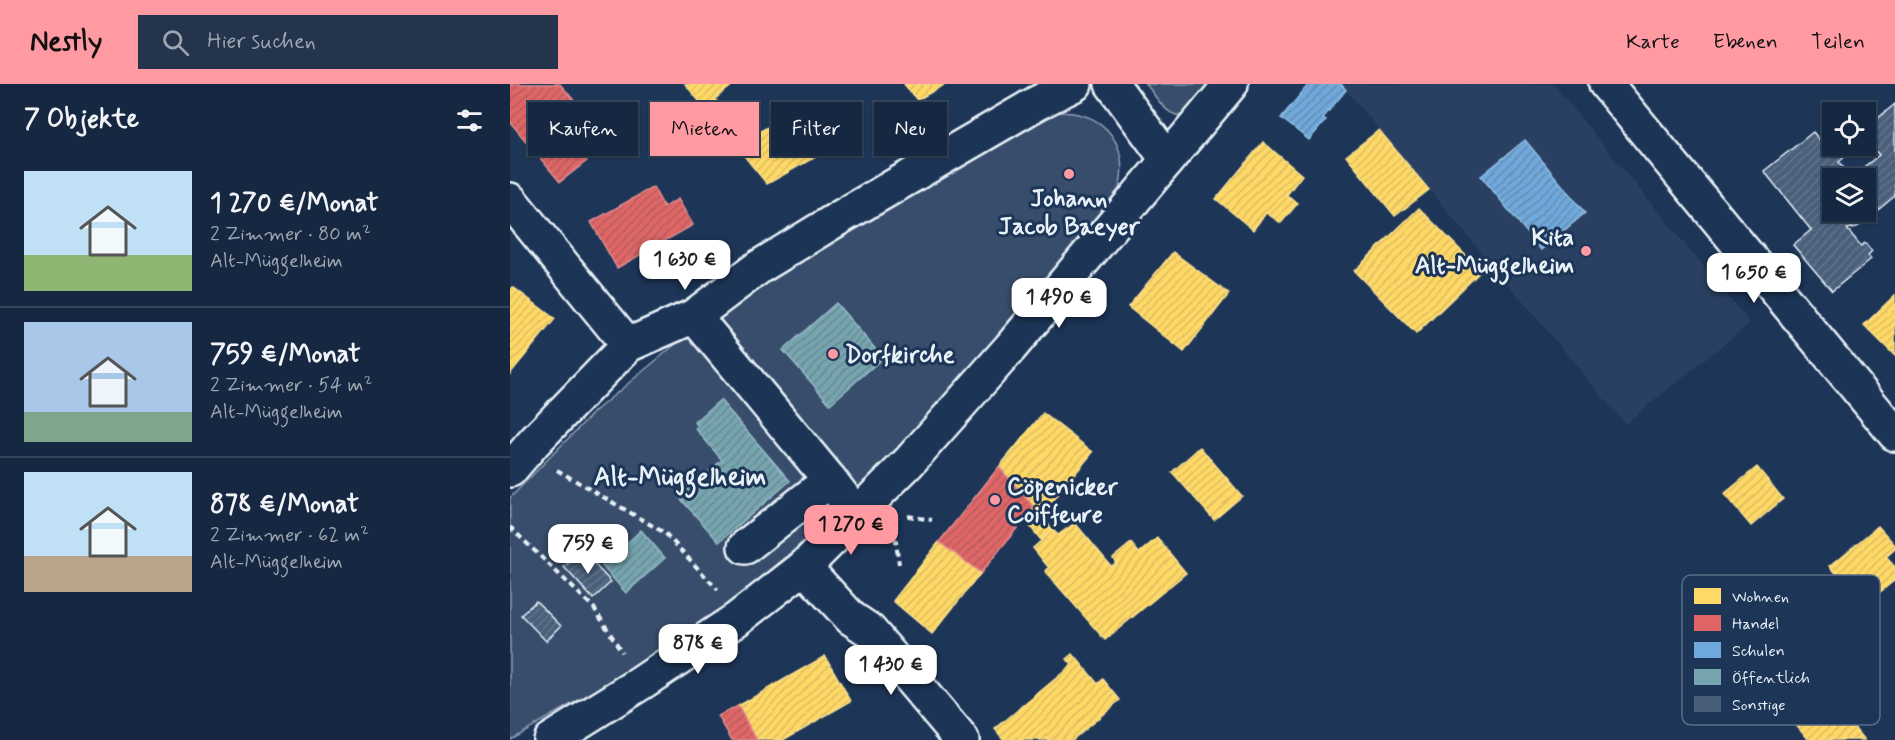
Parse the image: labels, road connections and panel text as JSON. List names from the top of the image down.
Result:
{
  "districts": ["Alt-Müggelheim"],
  "places": [
    "Johann Jacob Baeyer",
    "Kita Alt-Müggelheim",
    "Dorfkirche",
    "Cöpenicker Coiffeure"
  ],
  "legend": [
    "Wohnen",
    "Handel",
    "Schulen",
    "Öffentlich",
    "Sonstige"
  ],
  "page": {
    "header": "Nestly",
    "search": "Hier suchen",
    "nav": ["Karte", "Ebenen", "Teilen"],
    "heading": "7 Objekte",
    "chip": [
      "Kaufen",
      "Mieten",
      "Filter",
      "Neu"
    ],
    "list": [
      {
        "name": "1 270 €/Monat",
        "note": "2 Zimmer · 80 m² · Alt-Müggelheim"
      },
      {
        "name": "759 €/Monat",
        "note": "2 Zimmer · 54 m² · Alt-Müggelheim"
      },
      {
        "name": "878 €/Monat",
        "note": "2 Zimmer · 62 m² · Alt-Müggelheim"
      }
    ],
    "price": [
      "1 630 €",
      "1 650 €",
      "1 490 €",
      "1 270 €",
      "759 €",
      "878 €",
      "1 430 €"
    ]
  }
}
